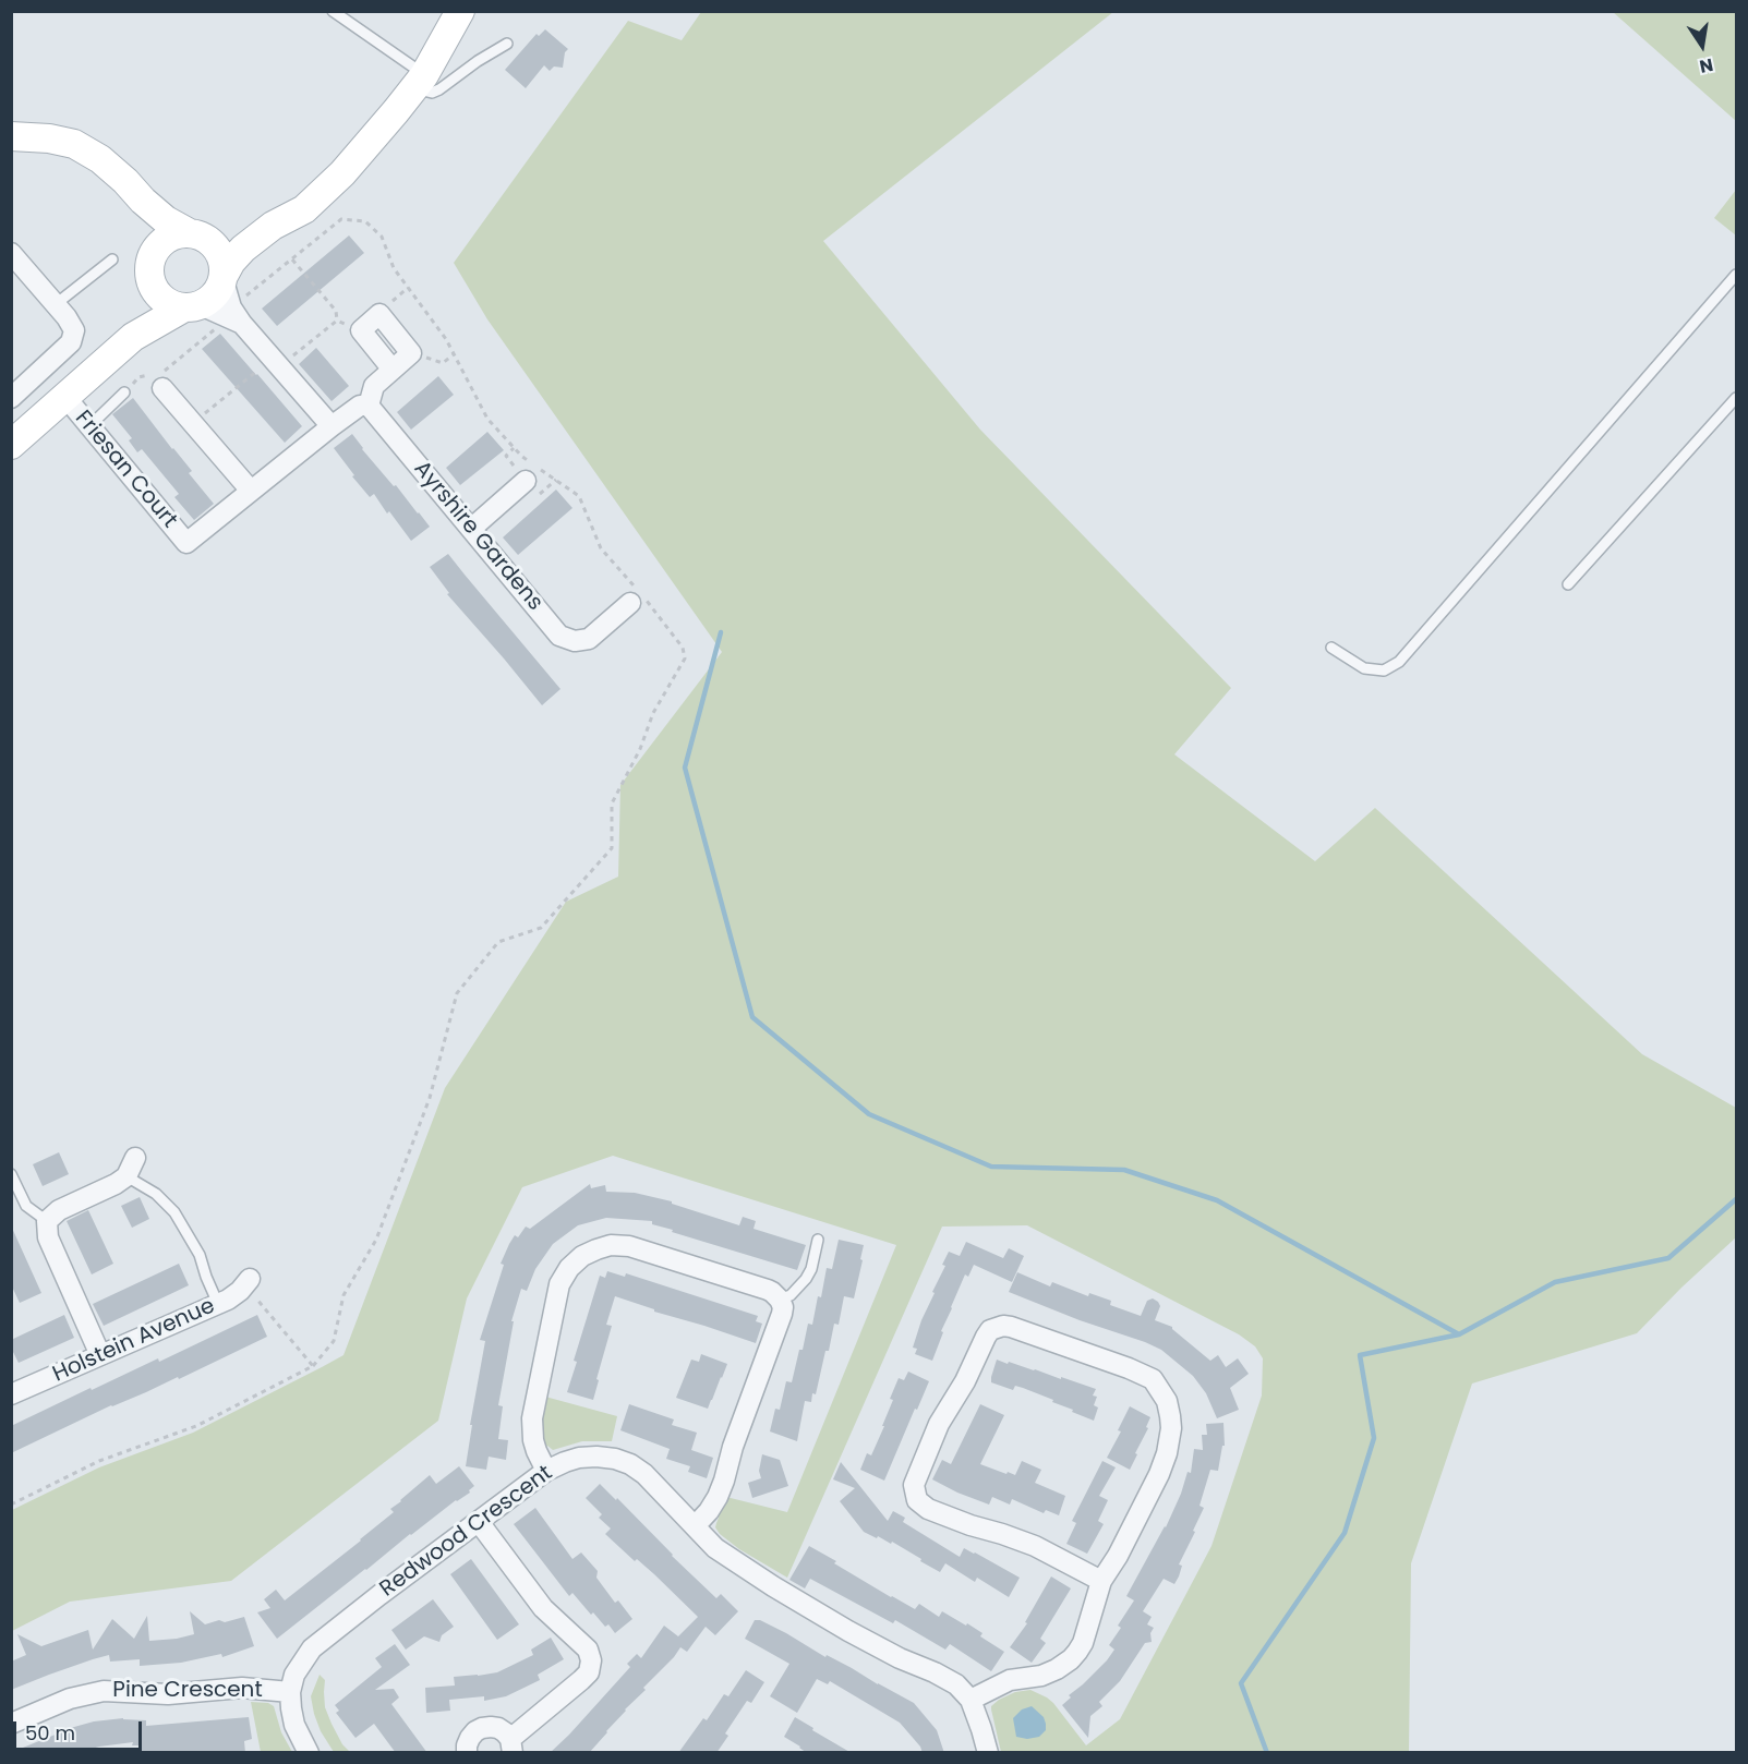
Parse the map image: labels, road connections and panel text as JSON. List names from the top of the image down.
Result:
{
  "streets": {
    "street": [
      "Friesan Court",
      "Ayrshire Gardens",
      "Holstein Avenue",
      "Redwood Crescent",
      "Pine Crescent"
    ]
  },
  "crossings": [
    ["Redwood Crescent", "Pine Crescent"]
  ],
  "scale_bar": "50 m",
  "north": "bottom"
}
